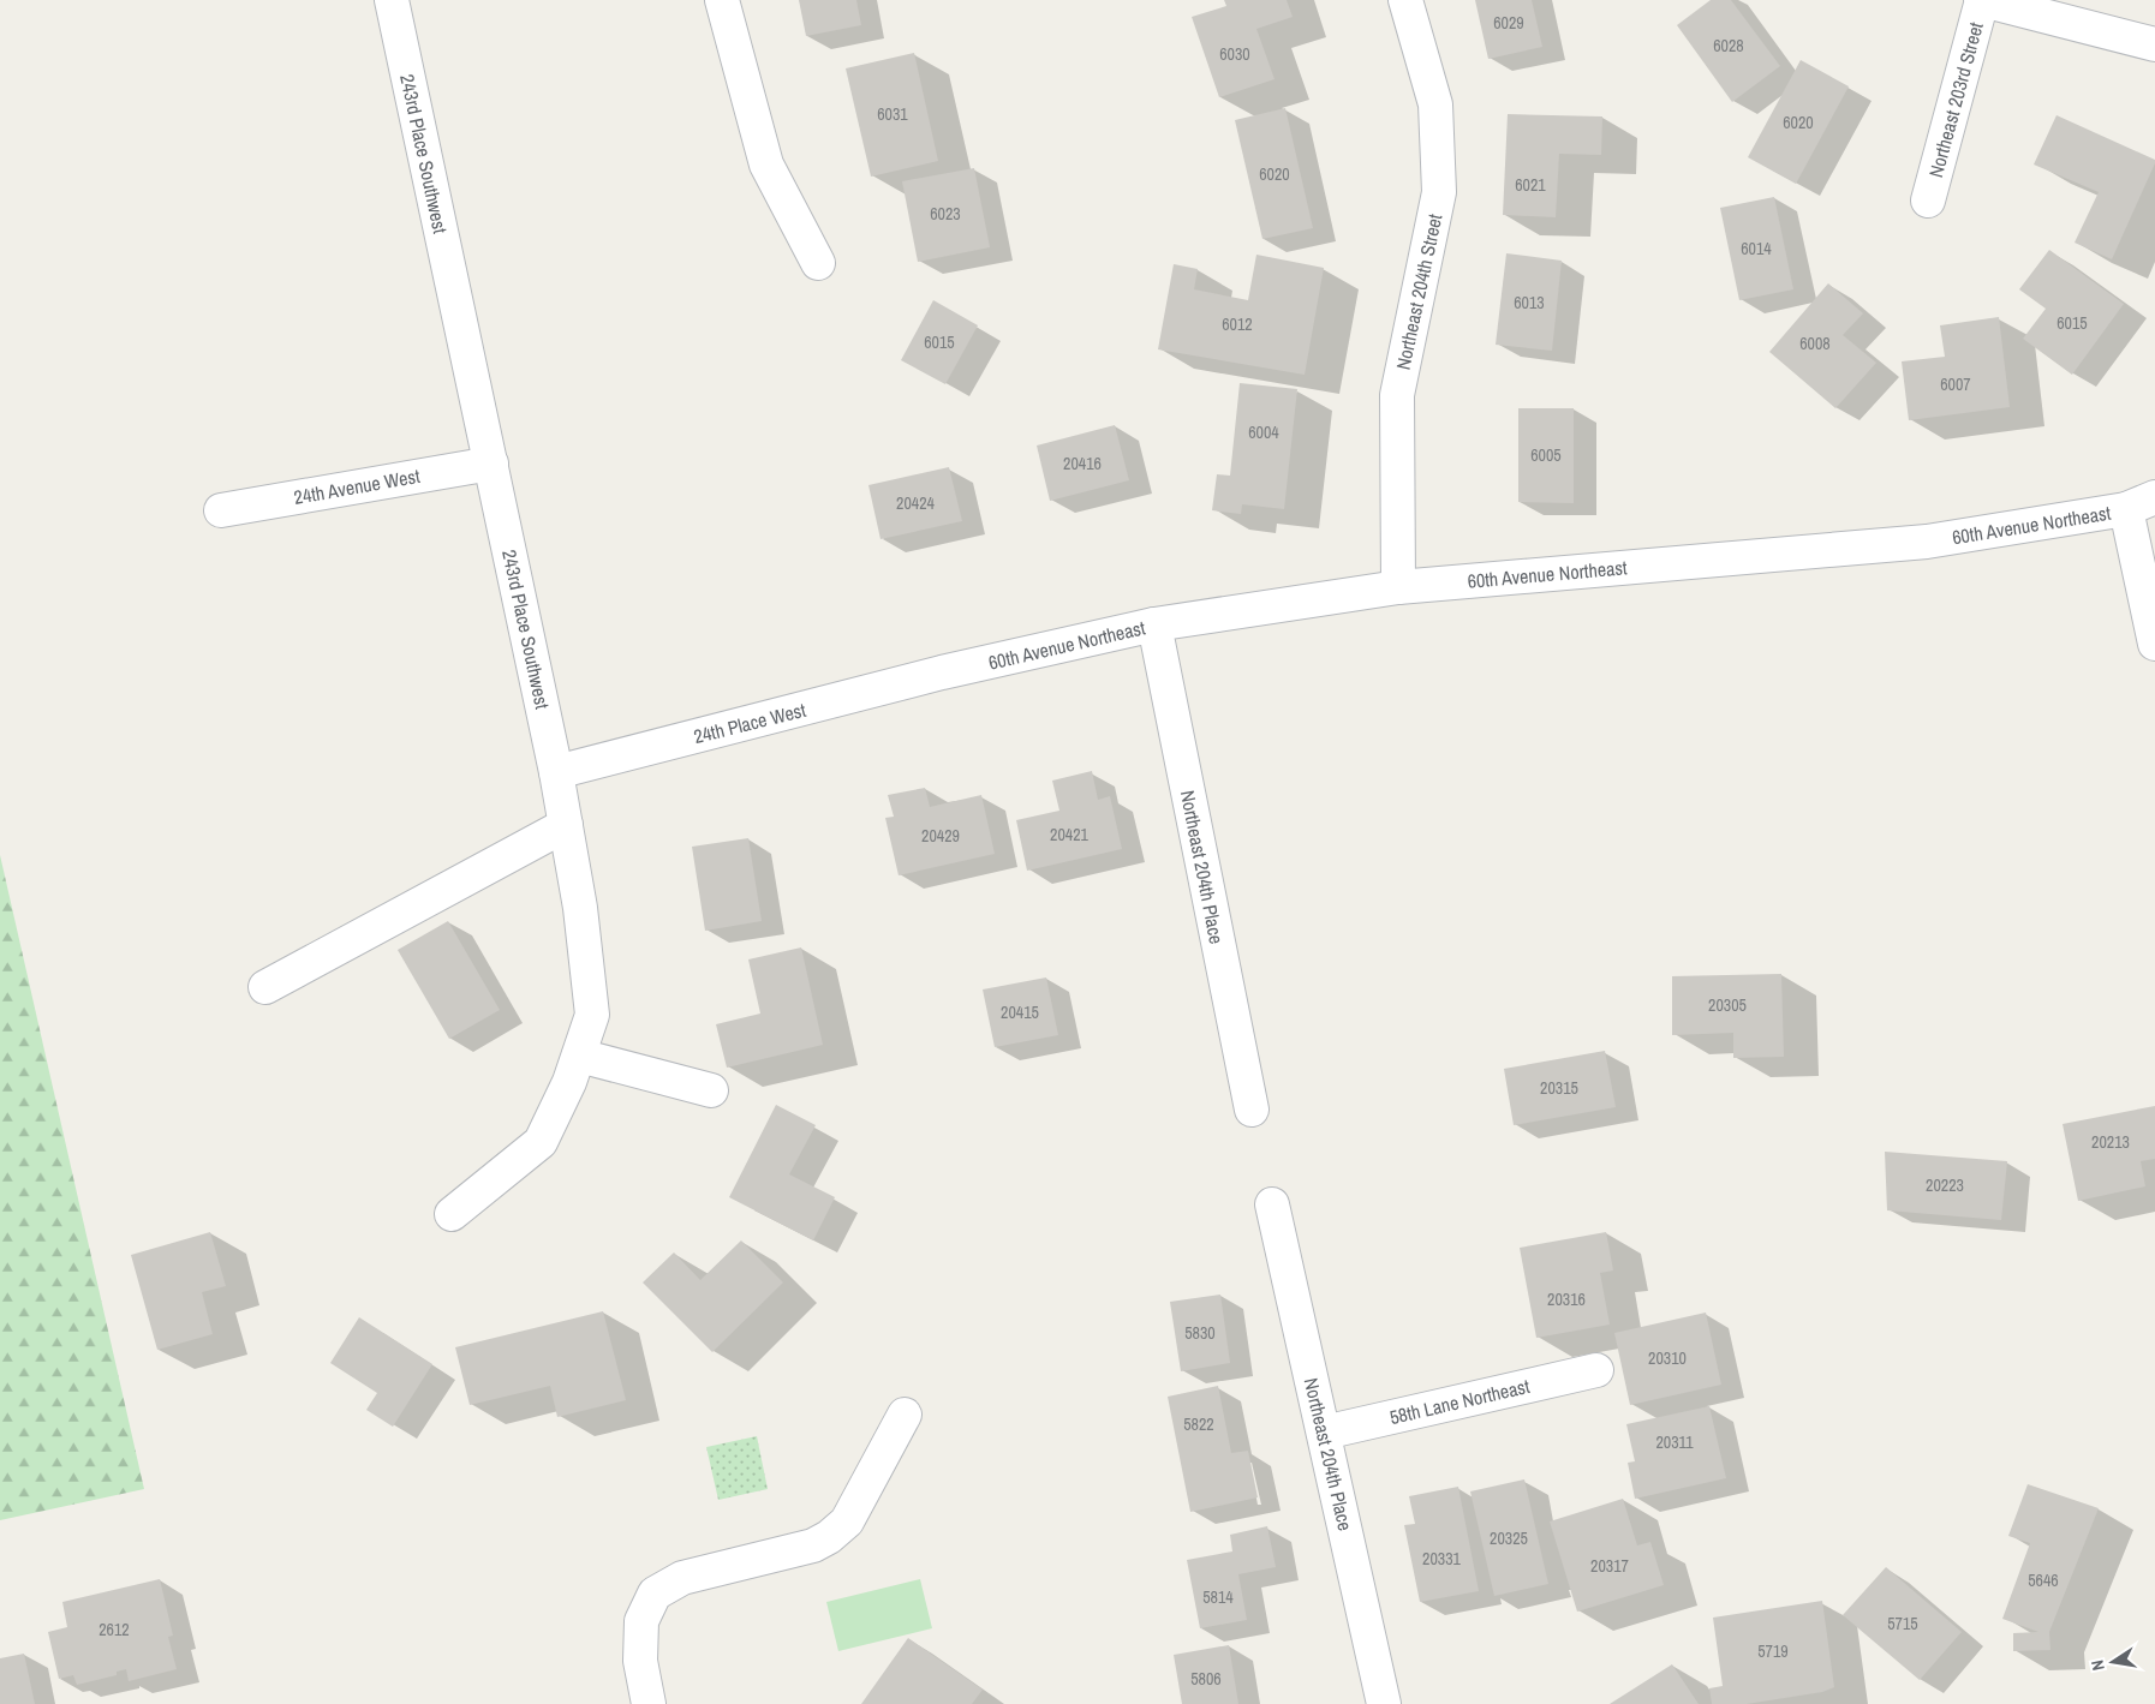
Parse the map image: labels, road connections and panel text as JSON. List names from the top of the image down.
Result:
{
  "streets": {
    "street": [
      "Northeast 203rd Street",
      "243rd Place Southwest",
      "Northeast 204th Street",
      "24th Avenue West",
      "60th Avenue Northeast",
      "24th Place West",
      "Northeast 204th Place",
      "58th Lane Northeast"
    ]
  },
  "crossings": [
    ["243rd Place Southwest", "24th Avenue West"],
    ["243rd Place Southwest", "24th Place West"],
    ["Northeast 204th Street", "60th Avenue Northeast"],
    ["60th Avenue Northeast", "24th Place West"],
    ["60th Avenue Northeast", "Northeast 204th Place"],
    ["Northeast 204th Place", "58th Lane Northeast"]
  ],
  "house_numbers": [
    "6029",
    "6028",
    "6030",
    "6031",
    "6020",
    "6020",
    "6021",
    "6023",
    "6014",
    "6013",
    "6015",
    "6012",
    "6015",
    "6008",
    "6007",
    "6004",
    "6005",
    "20416",
    "20424",
    "20421",
    "20429",
    "20305",
    "20415",
    "20315",
    "20213",
    "20223",
    "20316",
    "5830",
    "20310",
    "5822",
    "20311",
    "20325",
    "20331",
    "20317",
    "5646",
    "5814",
    "5715",
    "2612",
    "5719",
    "5806"
  ],
  "north": "left"
}
